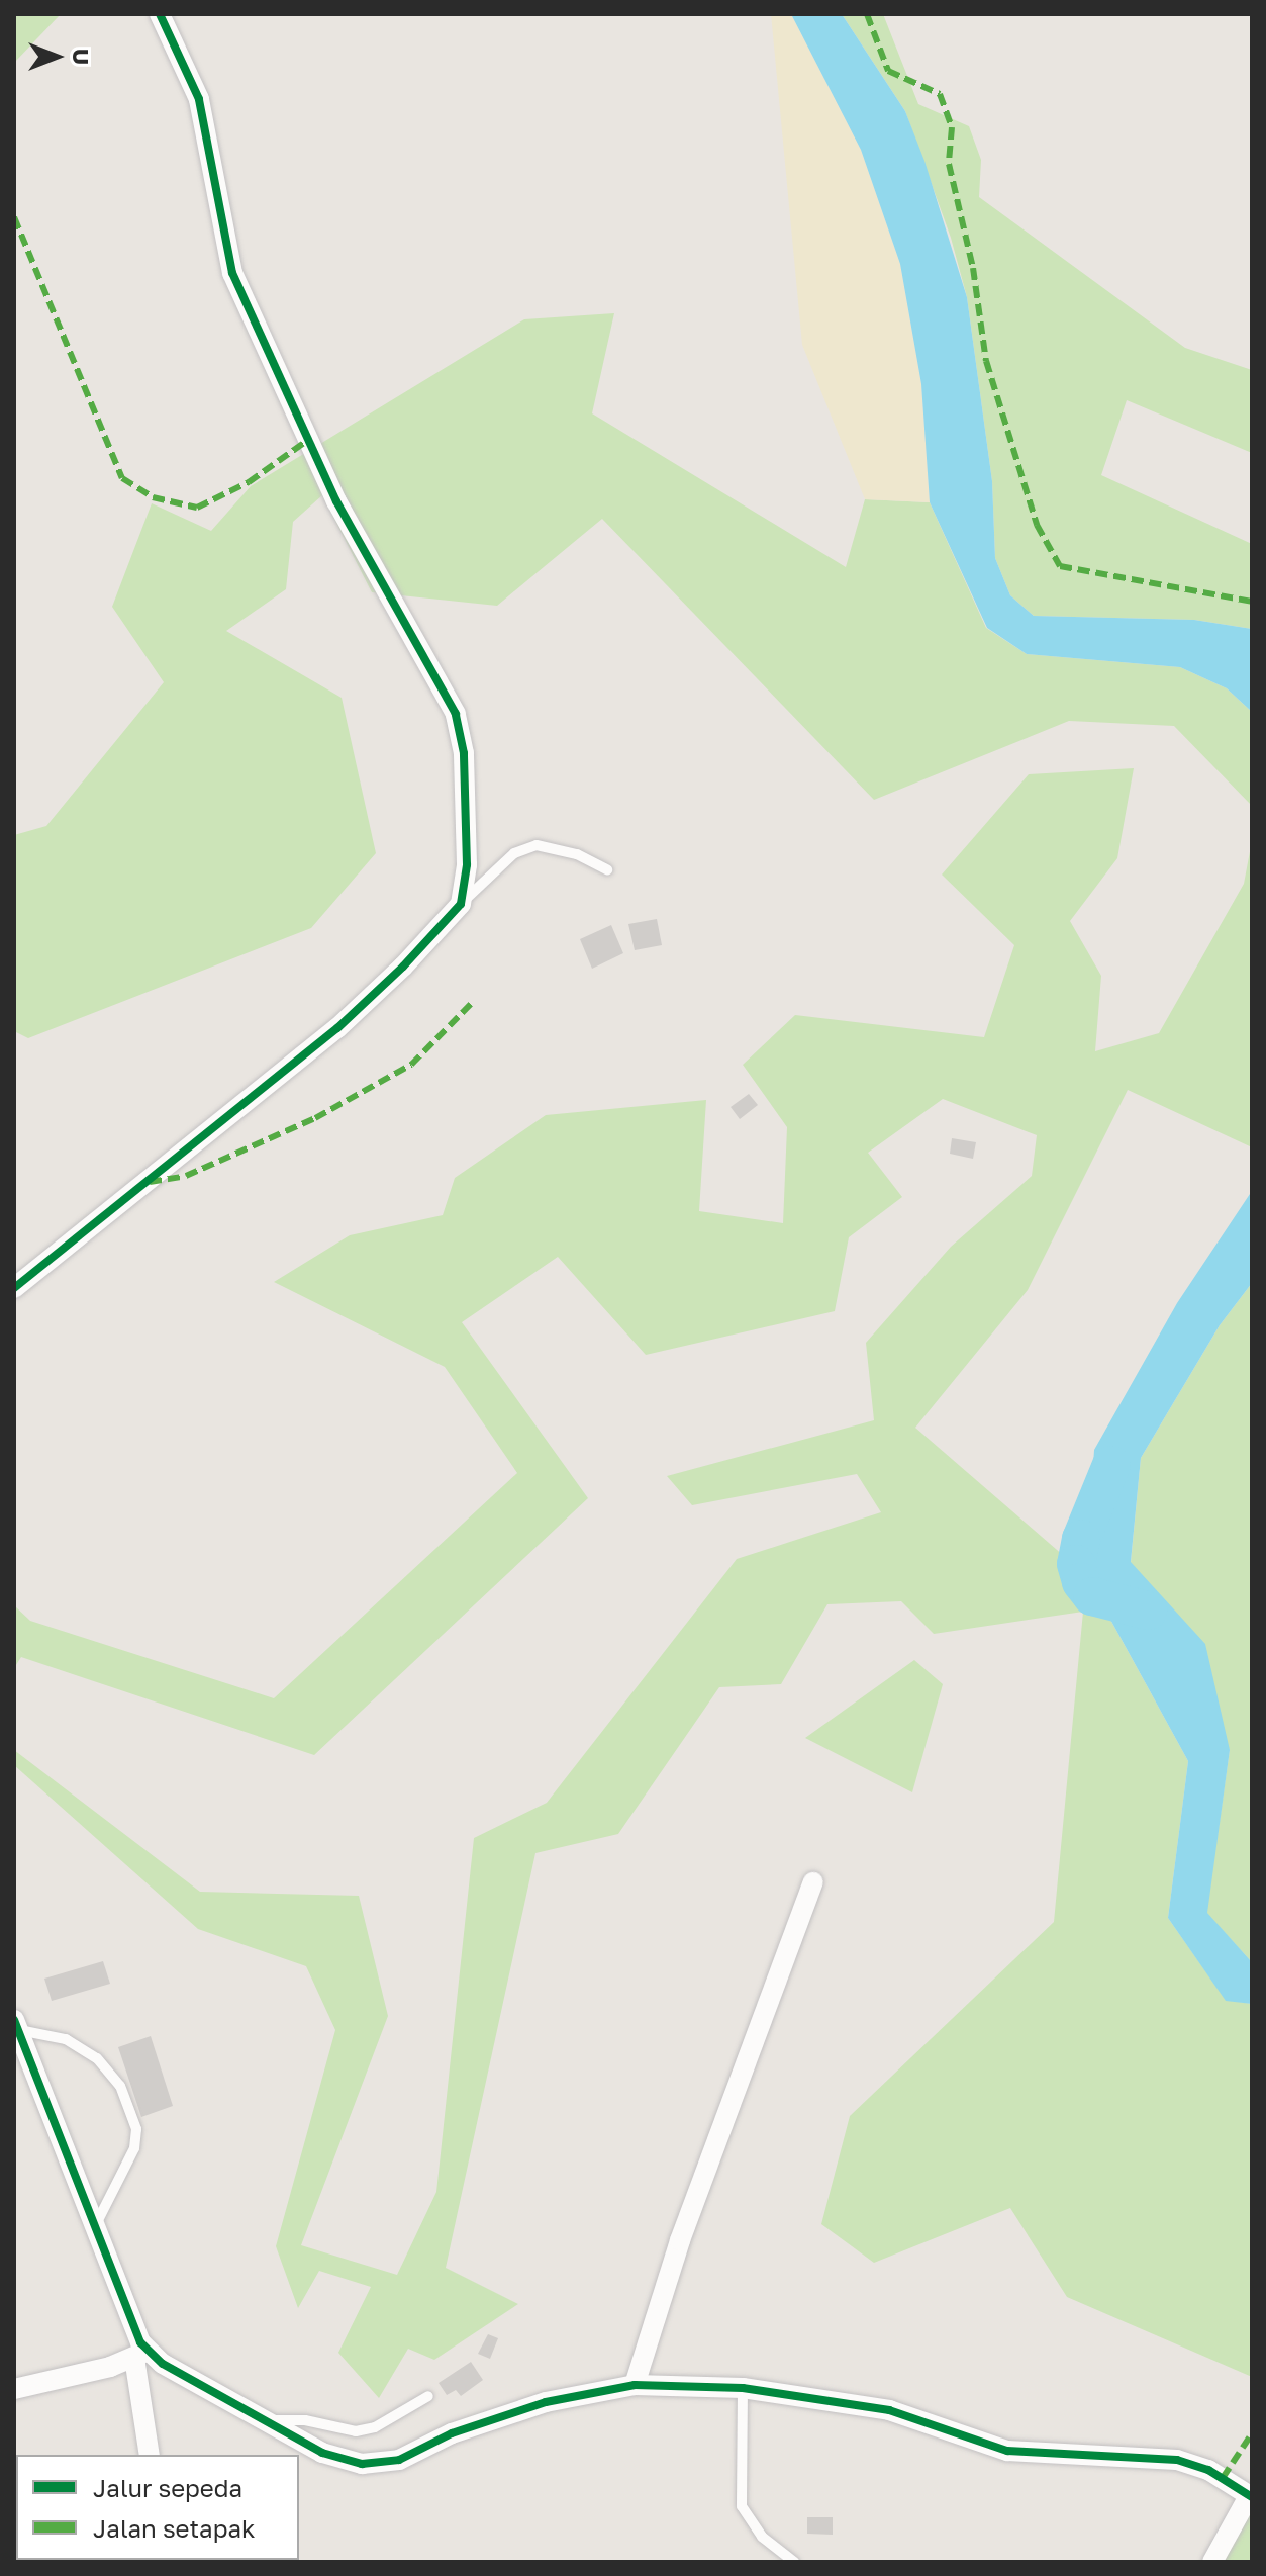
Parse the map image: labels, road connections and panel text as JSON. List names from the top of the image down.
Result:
{
  "legend": ["Jalur sepeda", "Jalan setapak"],
  "north": "right"
}
